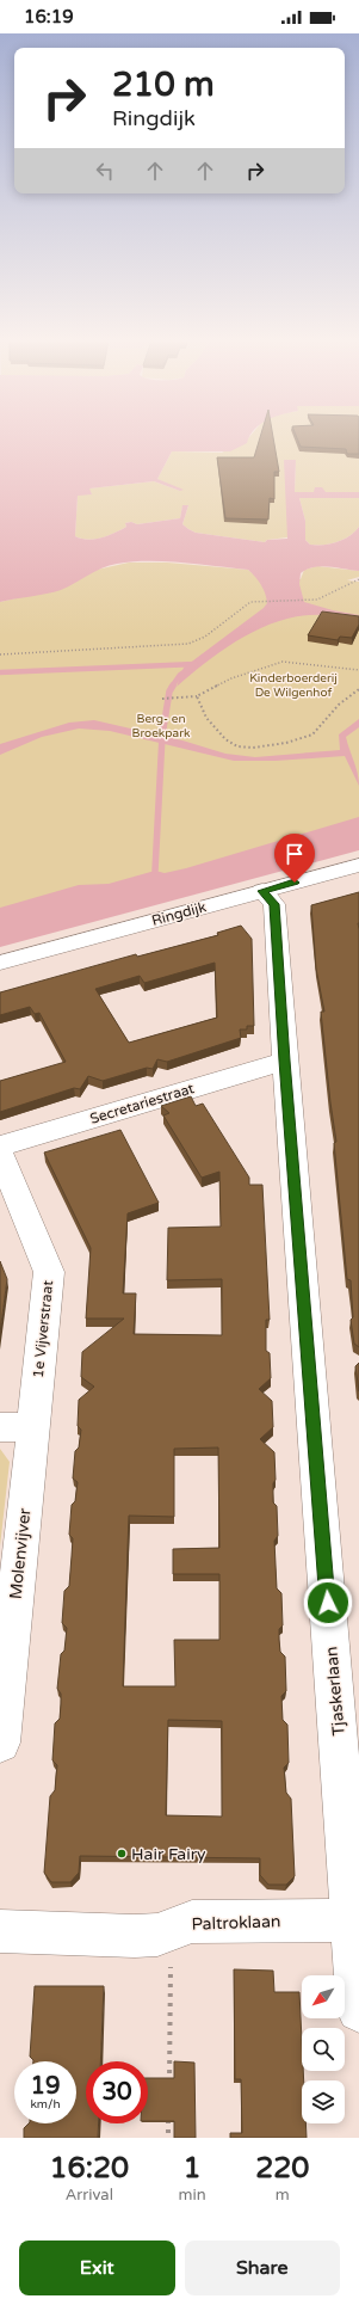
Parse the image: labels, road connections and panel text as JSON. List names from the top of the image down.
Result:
{
  "streets": {
    "street": [
      "Ringdijk",
      "Secretariestraat",
      "1e Vijverstraat",
      "Molenvijver",
      "Tjaskerlaan",
      "Paltroklaan"
    ]
  },
  "crossings": [
    ["Ringdijk", "Tjaskerlaan"],
    ["Secretariestraat", "Tjaskerlaan"],
    ["1e Vijverstraat", "Molenvijver"],
    ["Tjaskerlaan", "Paltroklaan"]
  ],
  "parks": ["Kinderboerderij De Wilgenhof", "Berg- en Broekpark"],
  "places": ["Hair Fairy"],
  "north": "bottom left",
  "page": {
    "status": "16:19",
    "turn": ["210 m", "Ringdijk"],
    "speed": "19 km/h",
    "limit": "30",
    "eta": [
      "16:20",
      "Arrival",
      "1",
      "min",
      "220",
      "m"
    ],
    "buttons": ["Exit", "Share"]
  }
}
